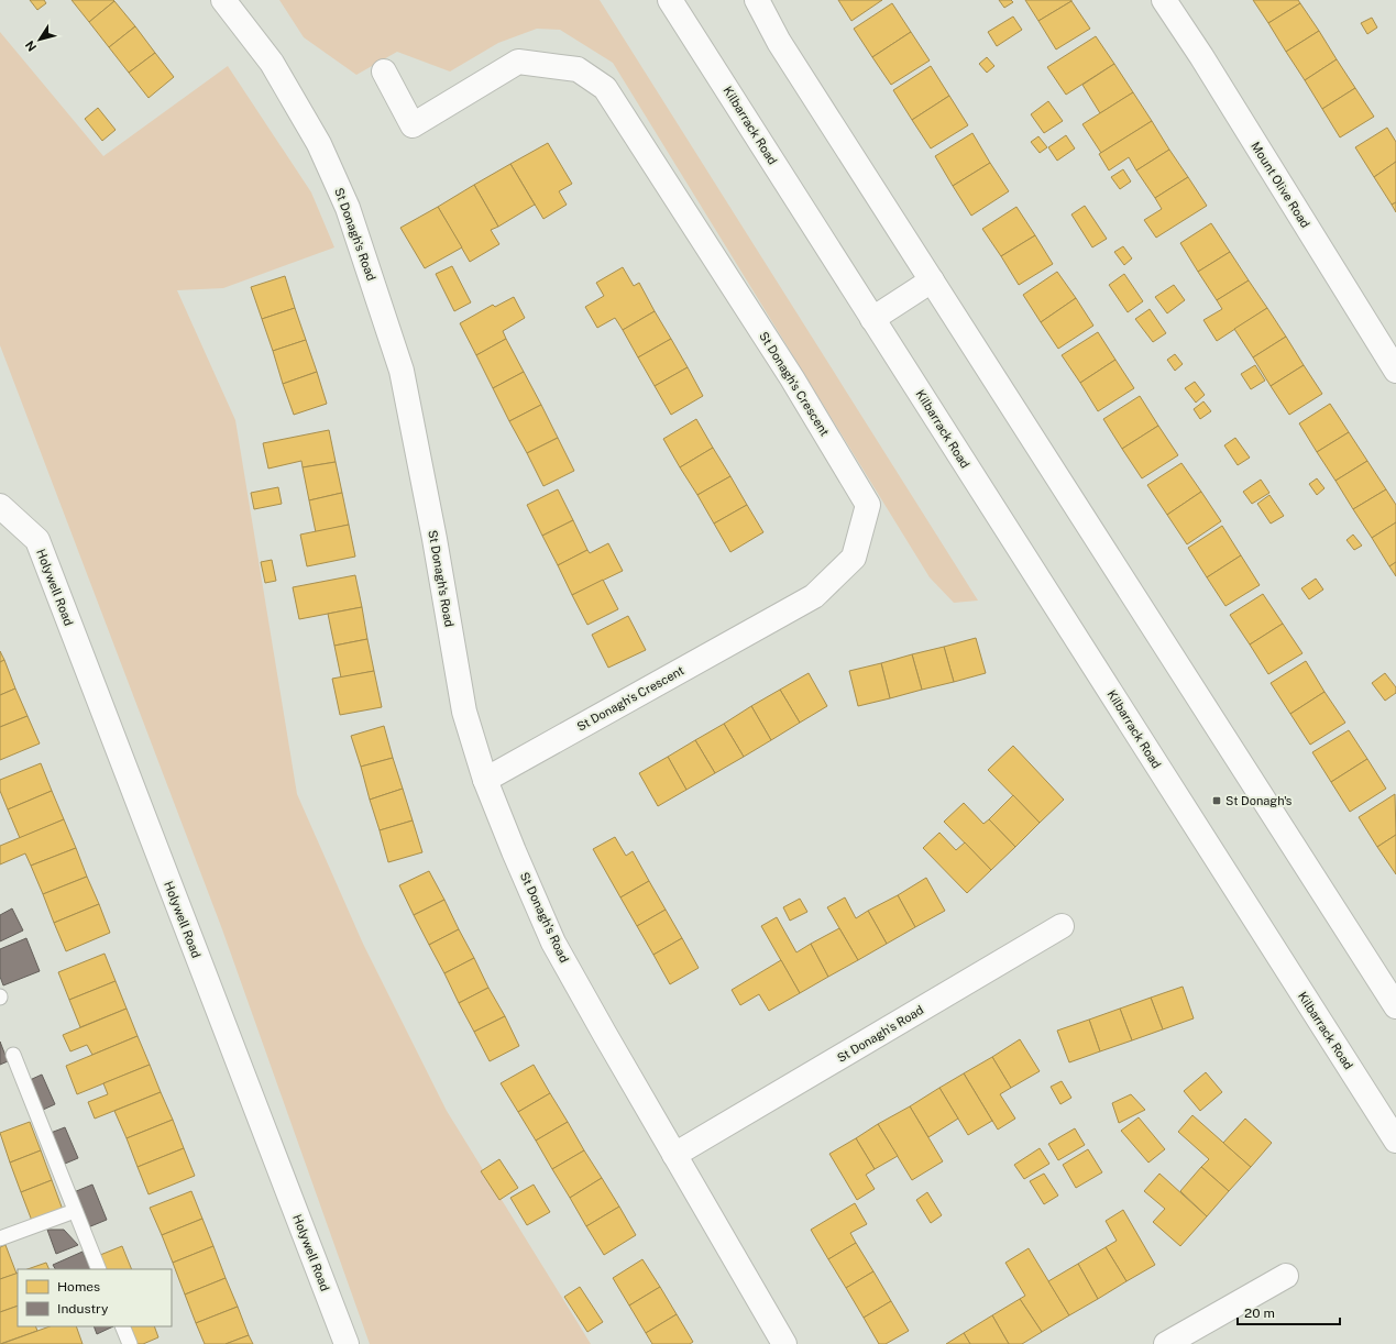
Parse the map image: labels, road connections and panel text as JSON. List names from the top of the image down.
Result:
{
  "streets": {
    "street": [
      "Kilbarrack Road",
      "Mount Olive Road",
      "St Donagh's Road",
      "St Donagh's Crescent",
      "Holywell Road"
    ]
  },
  "crossings": [
    ["St Donagh's Road", "St Donagh's Crescent"]
  ],
  "places": {
    "transit": ["St Donagh's"]
  },
  "legend": ["Homes", "Industry"],
  "scale_bar": "20 m",
  "north": "bottom left"
}
